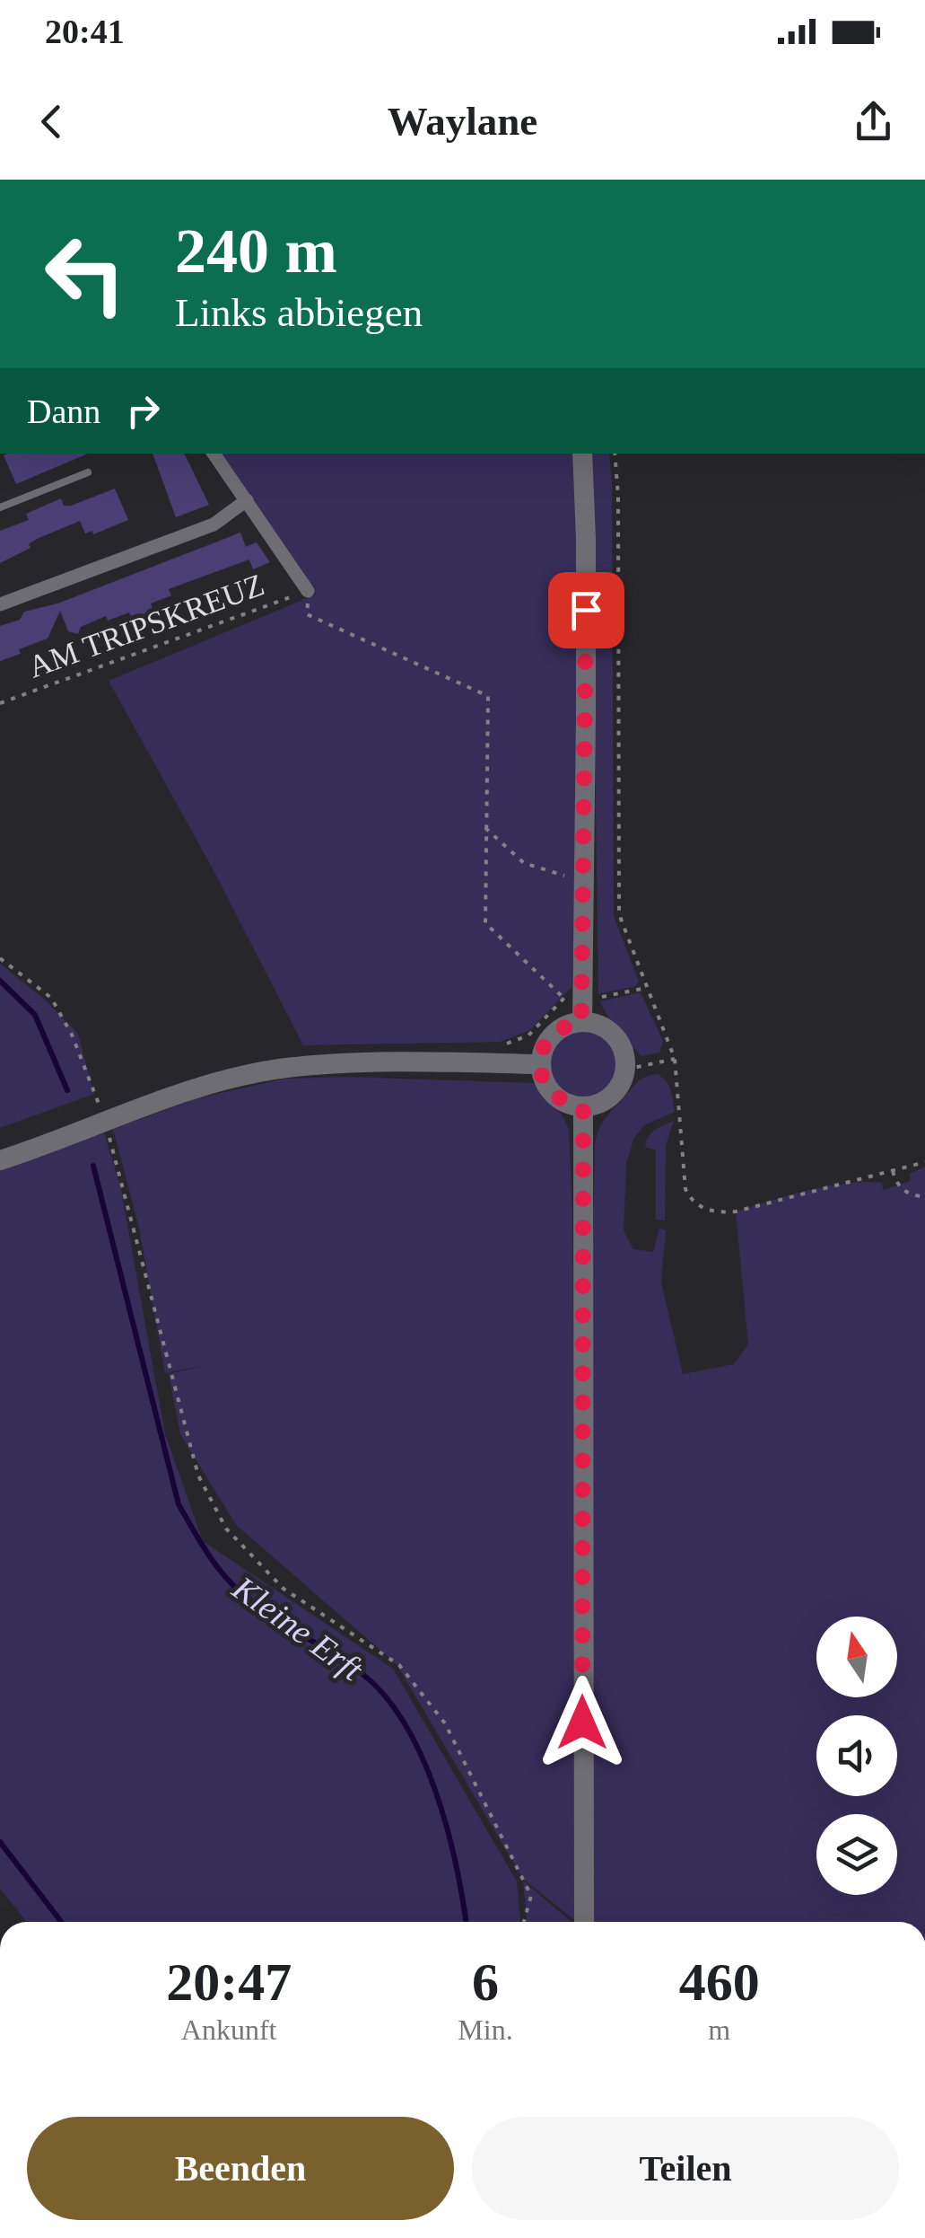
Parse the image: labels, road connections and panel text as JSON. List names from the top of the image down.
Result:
{
  "streets": {
    "path": ["AM TRIPSKREUZ"]
  },
  "water": ["Kleine Erft"],
  "north": "top",
  "page": {
    "status": "20:41",
    "header": "Waylane",
    "turn": ["240 m", "Links abbiegen"],
    "then": "Dann",
    "eta": [
      "20:47",
      "Ankunft",
      "6",
      "Min.",
      "460",
      "m"
    ],
    "buttons": ["Beenden", "Teilen"]
  }
}
